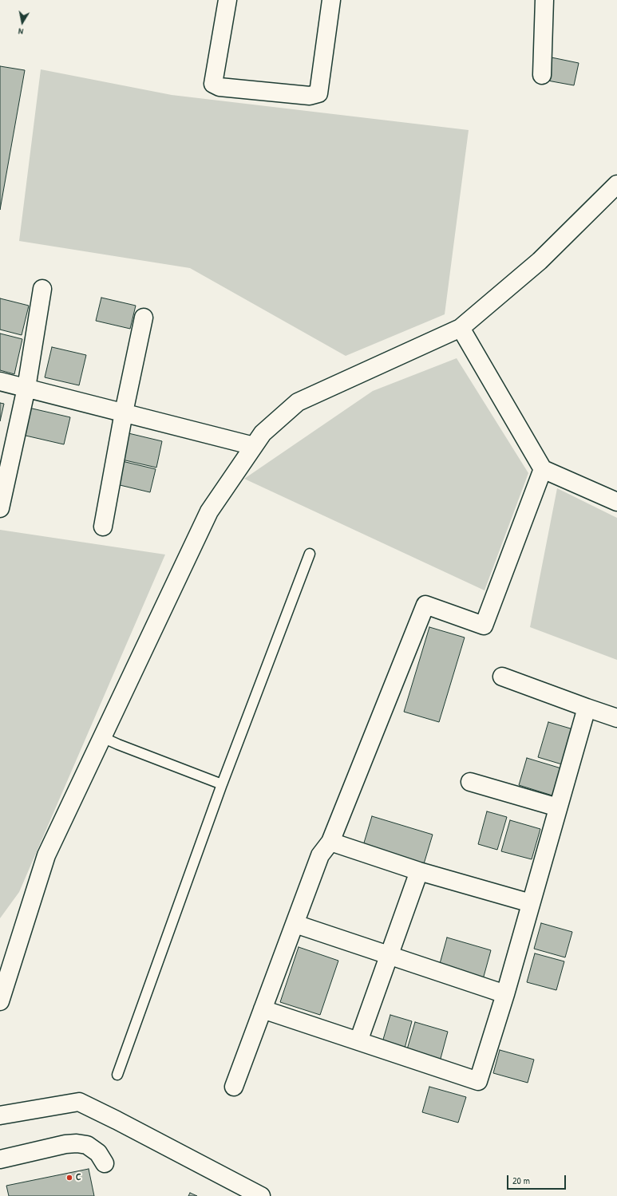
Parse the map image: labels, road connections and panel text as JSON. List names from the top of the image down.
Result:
{
  "places": ["C"],
  "scale_bar": "20 m",
  "north": "bottom"
}
